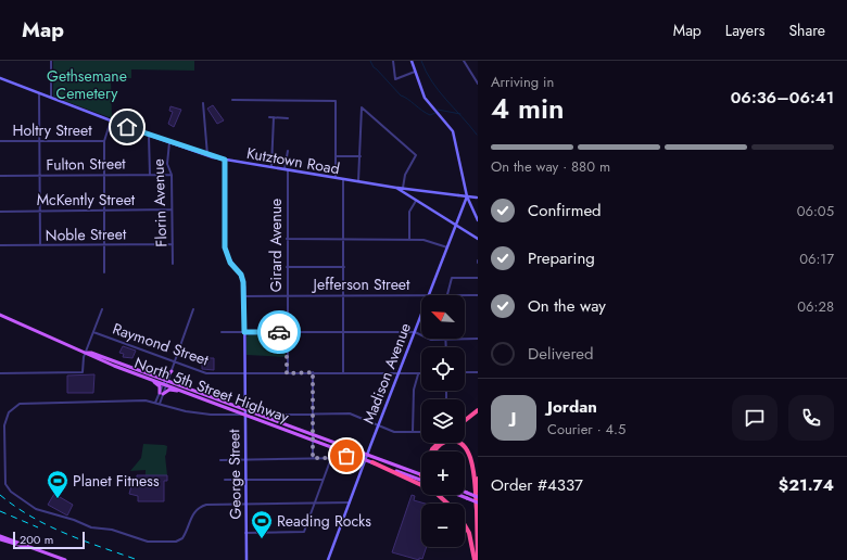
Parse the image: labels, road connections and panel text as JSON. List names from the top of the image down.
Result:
{
  "streets": {
    "main road": ["North 5th Street Highway"],
    "street": [
      "Holtry Street",
      "Kutztown Road",
      "Fulton Street",
      "McKently Street",
      "Florin Avenue",
      "Noble Street",
      "Girard Avenue",
      "Jefferson Street",
      "Raymond Street",
      "Madison Avenue",
      "George Street"
    ]
  },
  "crossings": [
    ["Kutztown Road", "Florin Avenue"],
    ["Kutztown Road", "Girard Avenue"],
    ["Kutztown Road", "Madison Avenue"],
    ["Kutztown Road", "George Street"],
    ["Fulton Street", "Florin Avenue"],
    ["McKently Street", "Florin Avenue"],
    ["Florin Avenue", "Noble Street"],
    ["Girard Avenue", "Jefferson Street"],
    ["Girard Avenue", "Raymond Street"],
    ["Jefferson Street", "George Street"],
    ["Raymond Street", "Madison Avenue"],
    ["Raymond Street", "George Street"],
    ["Madison Avenue", "North 5th Street Highway"],
    ["North 5th Street Highway", "George Street"]
  ],
  "parks": ["Gethsemane Cemetery"],
  "places": {
    "sports": ["Planet Fitness", "Reading Rocks"]
  },
  "scale_bar": "200 m",
  "north": "top left",
  "page": {
    "header": "Map",
    "nav": ["Map", "Layers", "Share"],
    "heading": ["4 min", "Arriving in", "06:36–06:41"],
    "panel": [
      "Jordan",
      "Courier · 4.5",
      "Order #4337",
      "$21.74"
    ],
    "bar": "On the way · 880 m",
    "list": [
      ["Confirmed", "06:05"],
      ["Preparing", "06:17"],
      ["On the way", "06:28"],
      "Delivered"
    ],
    "map_buttons": ["+", "−"],
    "round": "J",
    "scale": "200 m"
  }
}
